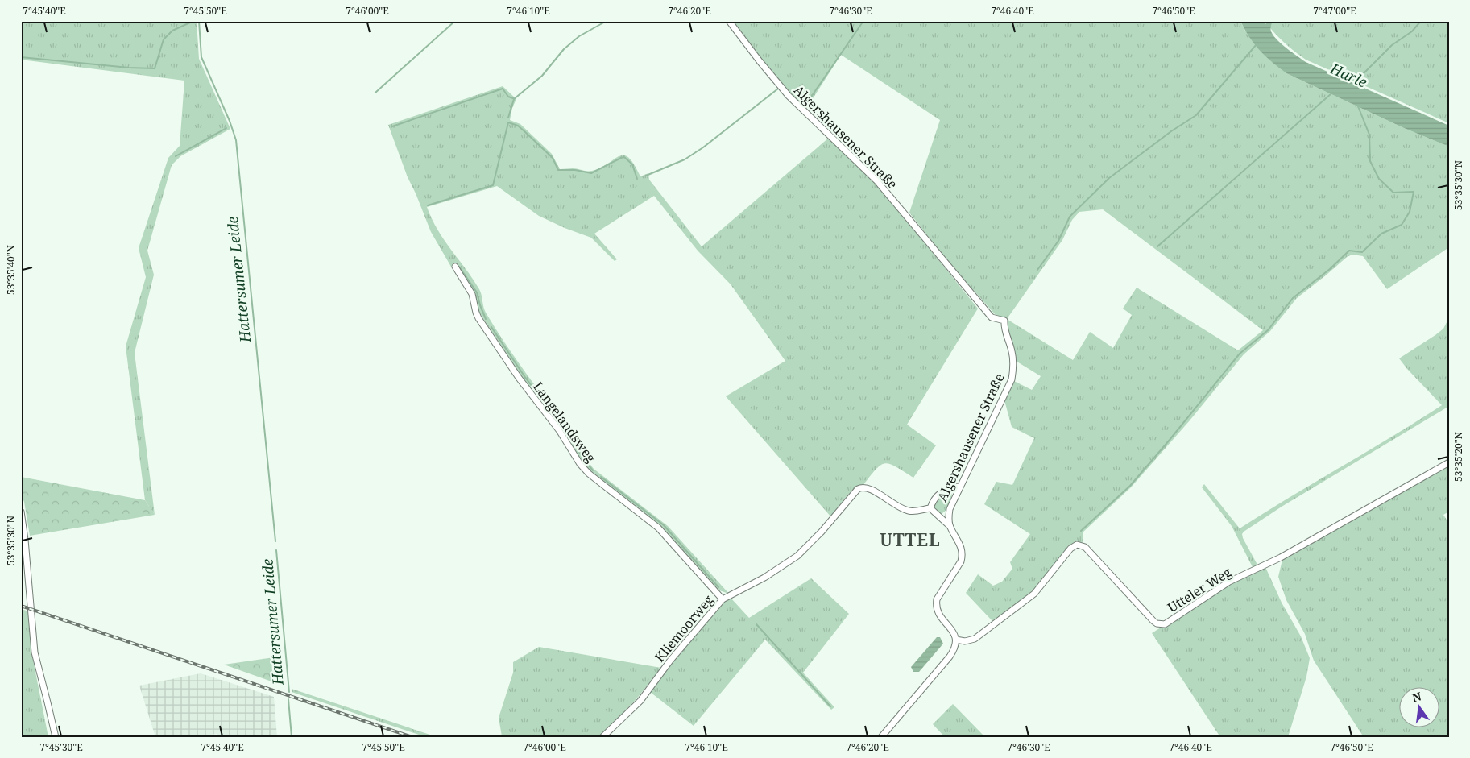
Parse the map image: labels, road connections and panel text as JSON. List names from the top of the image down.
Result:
{
  "streets": {
    "street": [
      "Algershausener Straße",
      "Langelandsweg",
      "Utteler Weg",
      "Kliemoorweg"
    ]
  },
  "crossings": [
    ["Langelandsweg", "Kliemoorweg"]
  ],
  "districts": ["UTTEL"],
  "water": ["Harle", "Hattersumer Leide"],
  "north": "top",
  "coordinates": [
    "7°45'40\"E",
    "7°45'50\"E",
    "7°46'00\"E",
    "7°46'10\"E",
    "7°46'20\"E",
    "7°46'30\"E",
    "7°46'40\"E",
    "7°46'50\"E",
    "7°47'00\"E",
    "53°35'30\"N",
    "53°35'40\"N",
    "53°35'20\"N",
    "7°45'30\"E"
  ]
}
